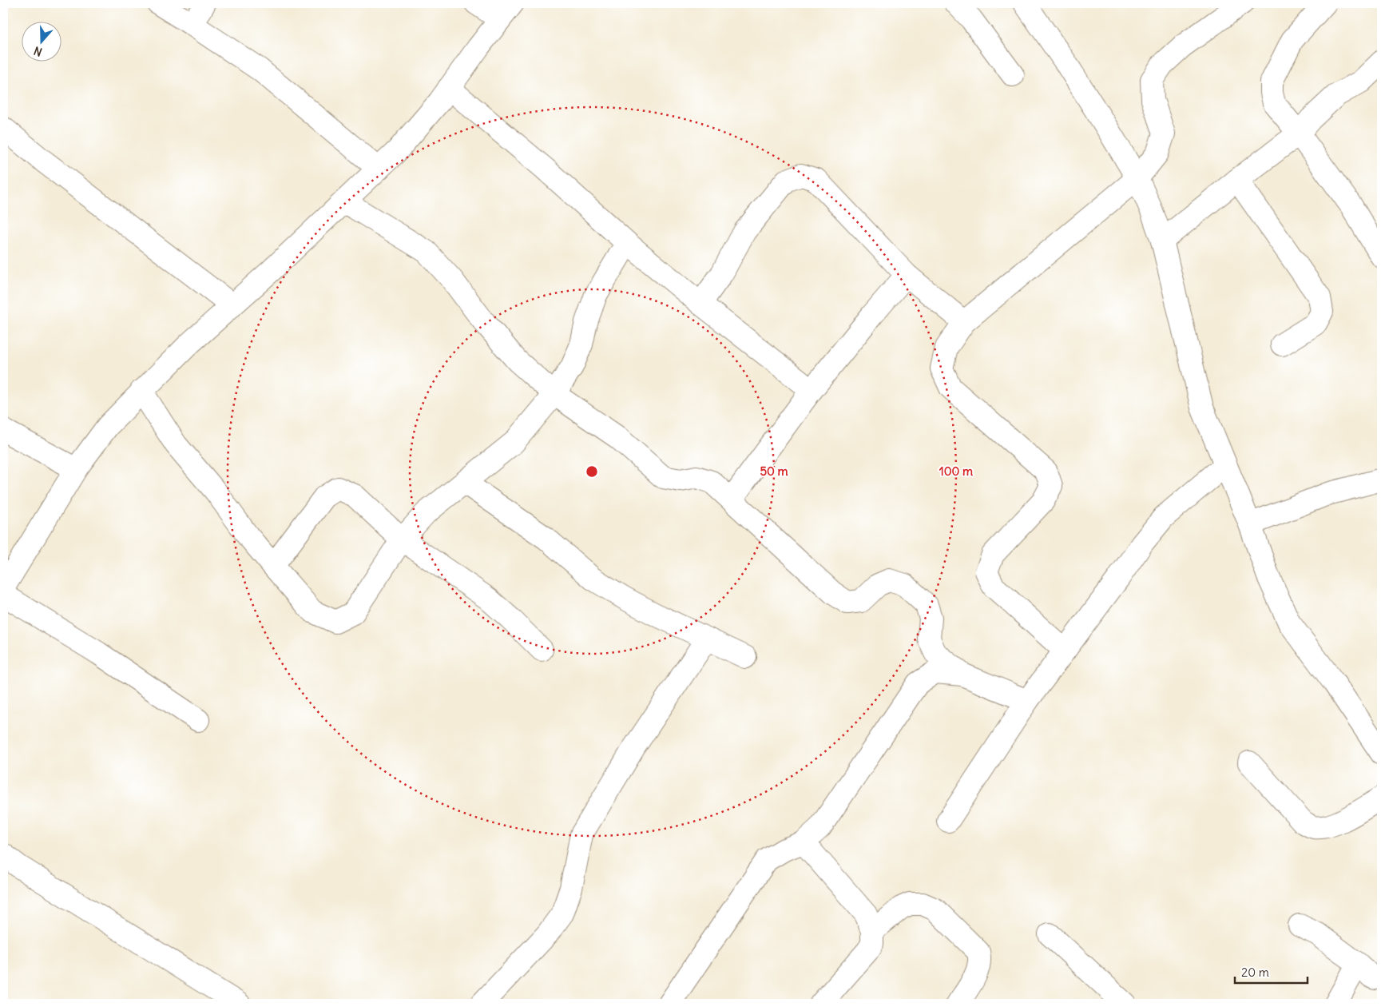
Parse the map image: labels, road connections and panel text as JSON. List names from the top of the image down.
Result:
{
  "scale_bar": "20 m",
  "north": "bottom",
  "rings": ["50 m", "100 m"]
}
